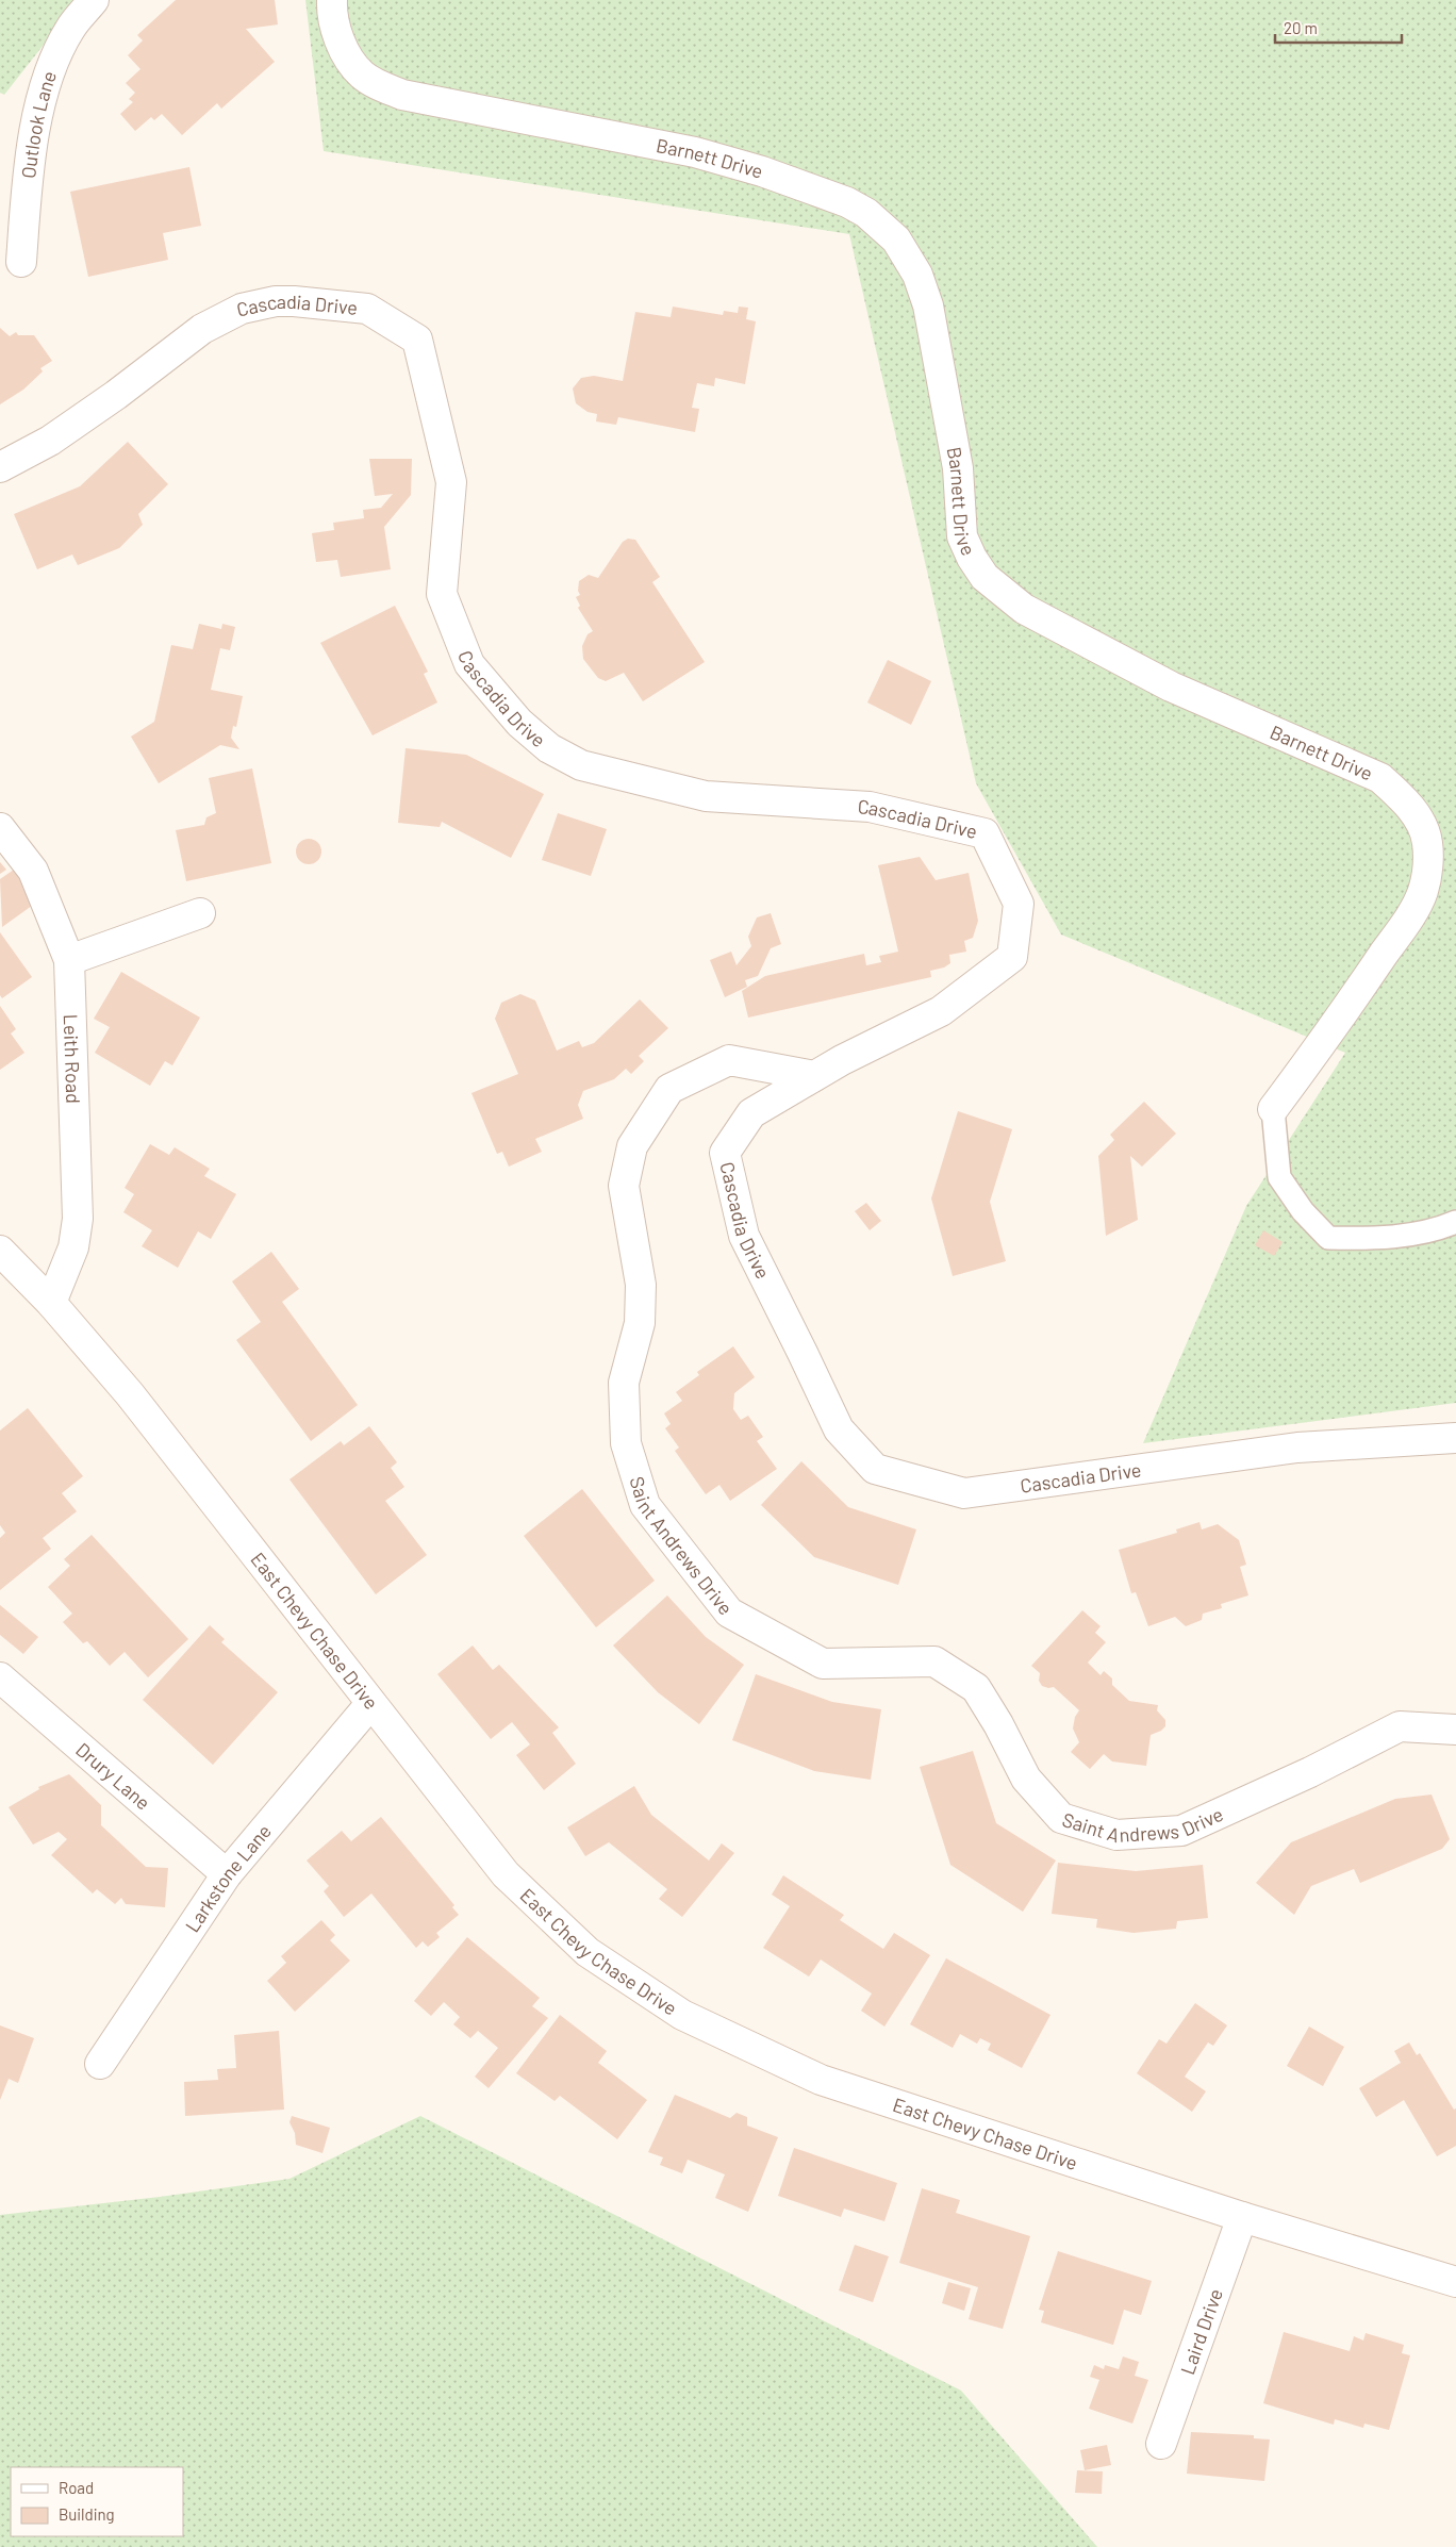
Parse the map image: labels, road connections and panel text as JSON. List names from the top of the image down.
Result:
{
  "streets": {
    "street": [
      "Outlook Lane",
      "Barnett Drive",
      "Cascadia Drive",
      "Leith Road",
      "Saint Andrews Drive",
      "East Chevy Chase Drive",
      "Drury Lane",
      "Larkstone Lane",
      "Laird Drive"
    ]
  },
  "crossings": [
    ["Cascadia Drive", "Saint Andrews Drive"],
    ["Leith Road", "East Chevy Chase Drive"],
    ["East Chevy Chase Drive", "Larkstone Lane"],
    ["East Chevy Chase Drive", "Laird Drive"],
    ["Drury Lane", "Larkstone Lane"]
  ],
  "legend": ["Road", "Building"],
  "scale_bar": "20 m"
}
